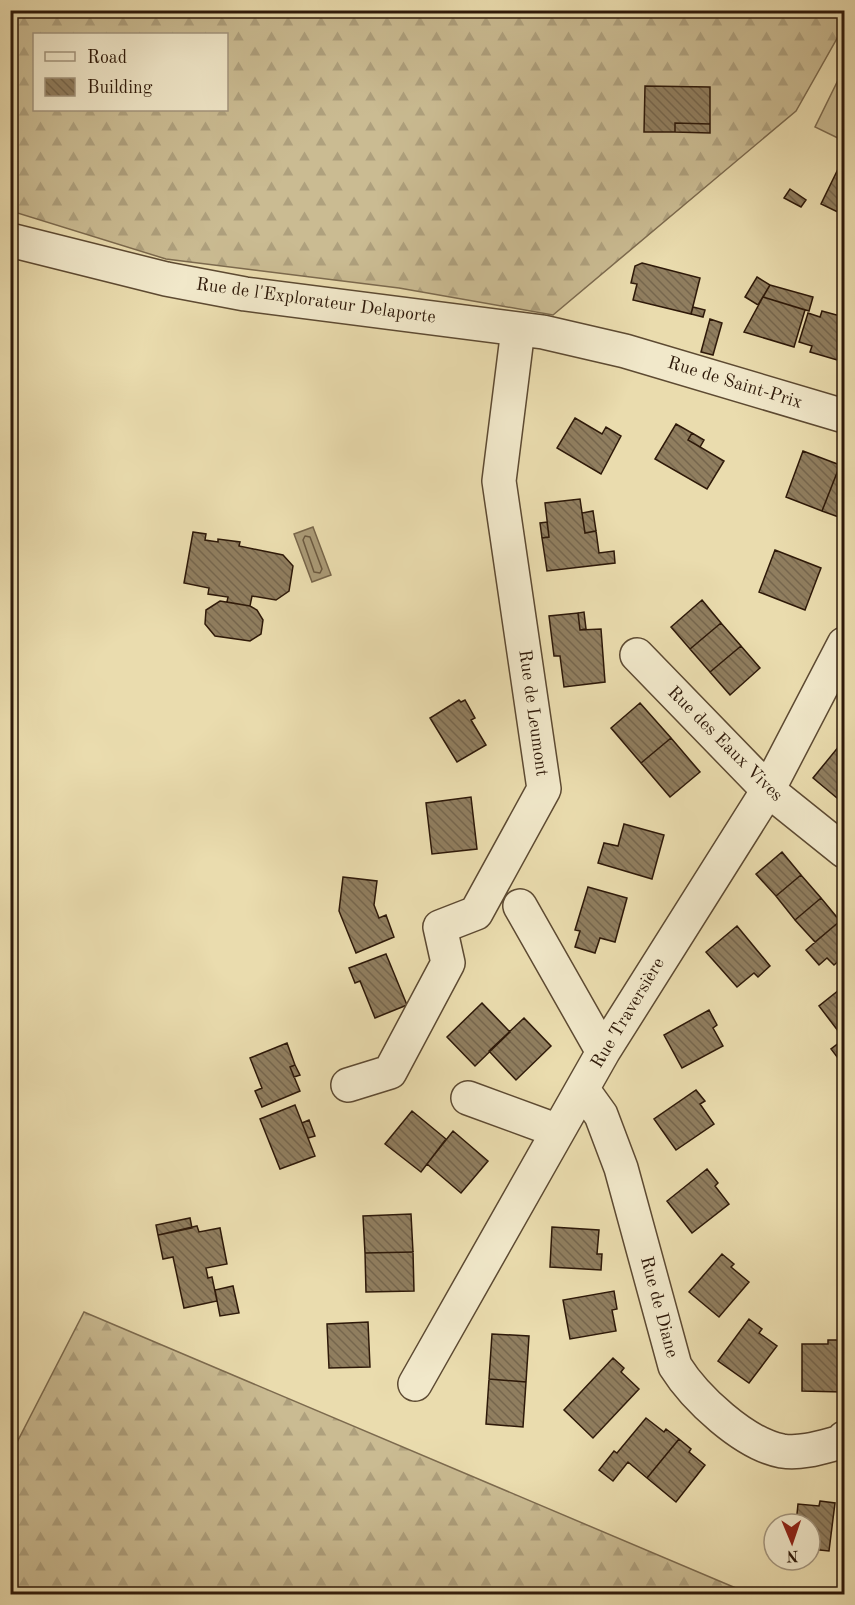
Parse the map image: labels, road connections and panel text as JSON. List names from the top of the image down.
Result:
{
  "streets": {
    "street": [
      "Rue de l'Explorateur Delaporte",
      "Rue de Saint-Prix",
      "Rue de Leumont",
      "Rue des Eaux Vives",
      "Rue Traversière",
      "Rue de Diane"
    ]
  },
  "crossings": [
    ["Rue de l'Explorateur Delaporte", "Rue de Saint-Prix"],
    ["Rue de l'Explorateur Delaporte", "Rue de Leumont"],
    ["Rue des Eaux Vives", "Rue Traversière"],
    ["Rue Traversière", "Rue de Diane"]
  ],
  "legend": ["Road", "Building"],
  "north": "bottom"
}
